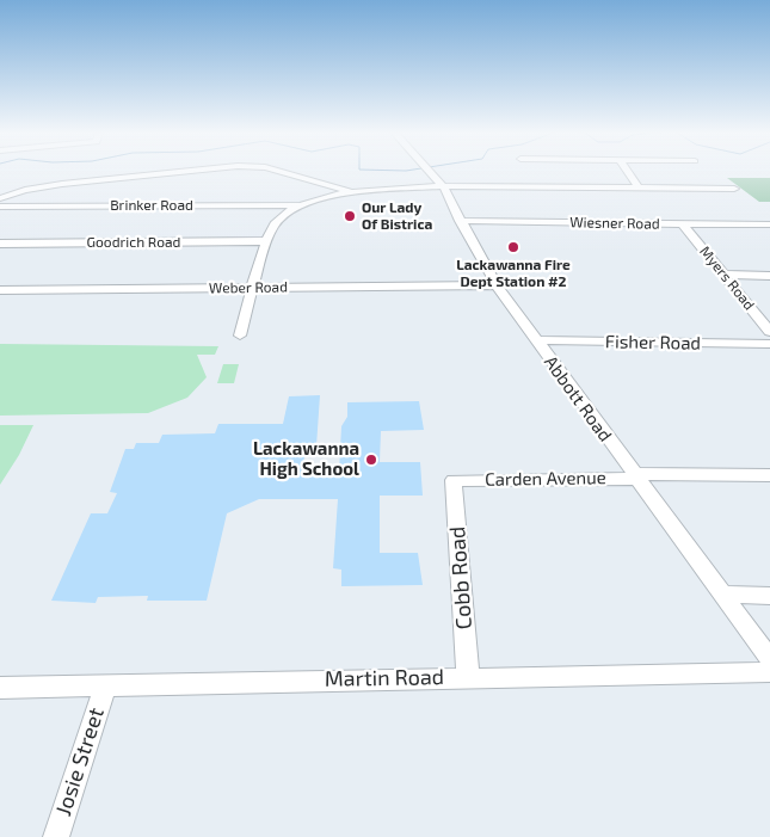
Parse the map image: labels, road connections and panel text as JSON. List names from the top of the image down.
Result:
{
  "streets": {
    "street": [
      "Brinker Road",
      "Wiesner Road",
      "Goodrich Road",
      "Myers Road",
      "Weber Road",
      "Fisher Road",
      "Abbott Road",
      "Carden Avenue",
      "Cobb Road",
      "Martin Road",
      "Josie Street"
    ]
  },
  "crossings": [
    ["Wiesner Road", "Myers Road"],
    ["Wiesner Road", "Abbott Road"],
    ["Weber Road", "Abbott Road"],
    ["Fisher Road", "Abbott Road"],
    ["Abbott Road", "Carden Avenue"],
    ["Carden Avenue", "Cobb Road"],
    ["Cobb Road", "Martin Road"],
    ["Martin Road", "Josie Street"]
  ],
  "places": ["Our Lady Of Bistrica", "Lackawanna Fire Dept Station #2", "Lackawanna High School"]
}
